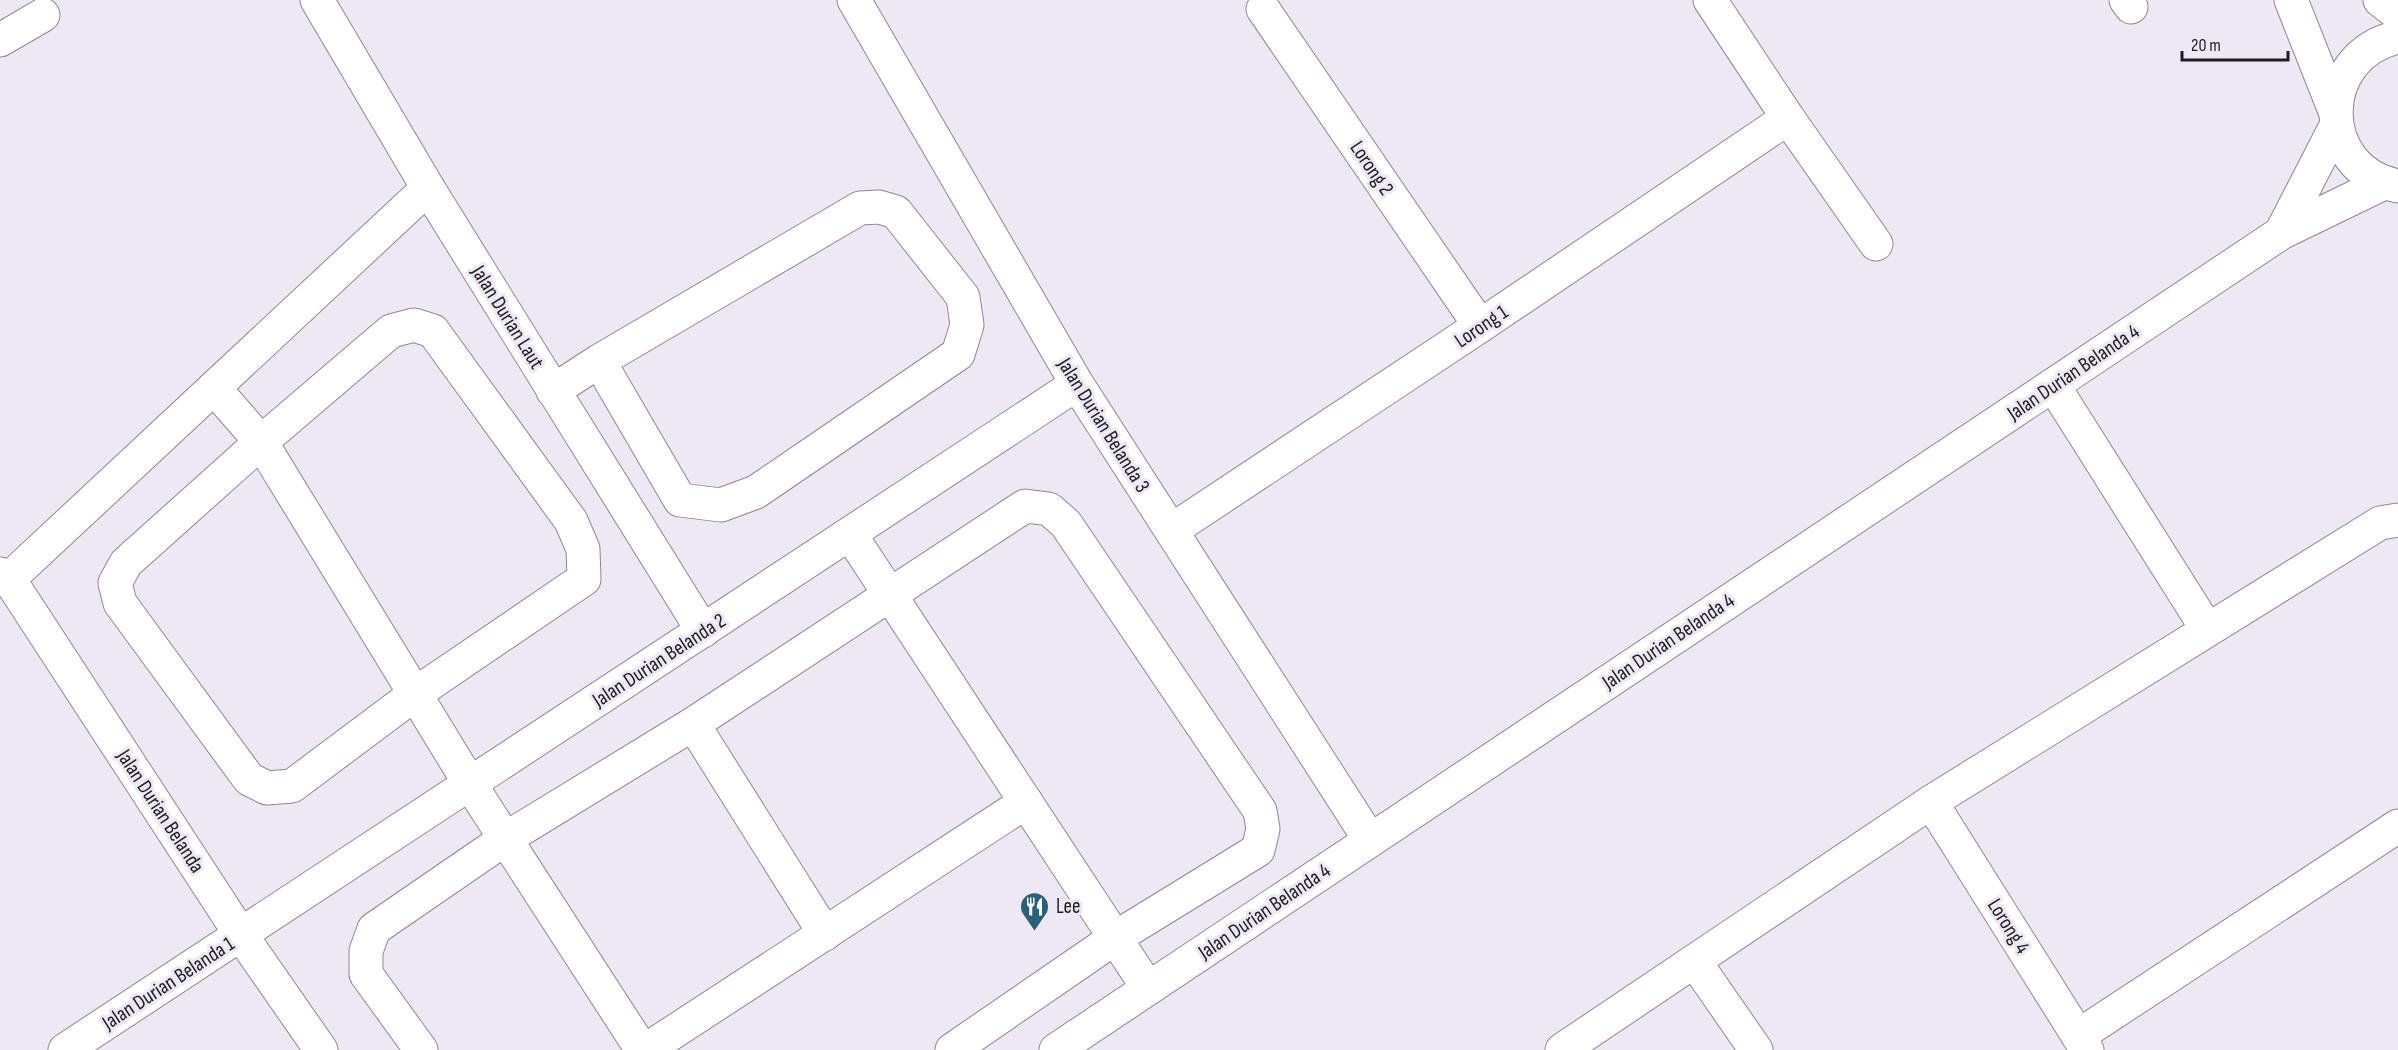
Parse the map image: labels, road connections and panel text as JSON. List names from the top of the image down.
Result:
{
  "streets": {
    "street": [
      "Lorong 2",
      "Jalan Durian Laut",
      "Lorong 1",
      "Jalan Durian Belanda 4",
      "Jalan Durian Belanda 3",
      "Jalan Durian Belanda 2",
      "Jalan Durian Belanda",
      "Lorong 4",
      "Jalan Durian Belanda 1"
    ]
  },
  "crossings": [
    ["Lorong 2", "Lorong 1"],
    ["Jalan Durian Laut", "Jalan Durian Belanda 2"],
    ["Lorong 1", "Jalan Durian Belanda 3"],
    ["Jalan Durian Belanda 4", "Jalan Durian Belanda 3"],
    ["Jalan Durian Belanda 3", "Jalan Durian Belanda 2"],
    ["Jalan Durian Belanda 2", "Jalan Durian Belanda"],
    ["Jalan Durian Belanda 2", "Jalan Durian Belanda 1"],
    ["Jalan Durian Belanda", "Jalan Durian Belanda 1"]
  ],
  "places": {
    "restaurant": ["Lee"]
  },
  "scale_bar": "20 m"
}
